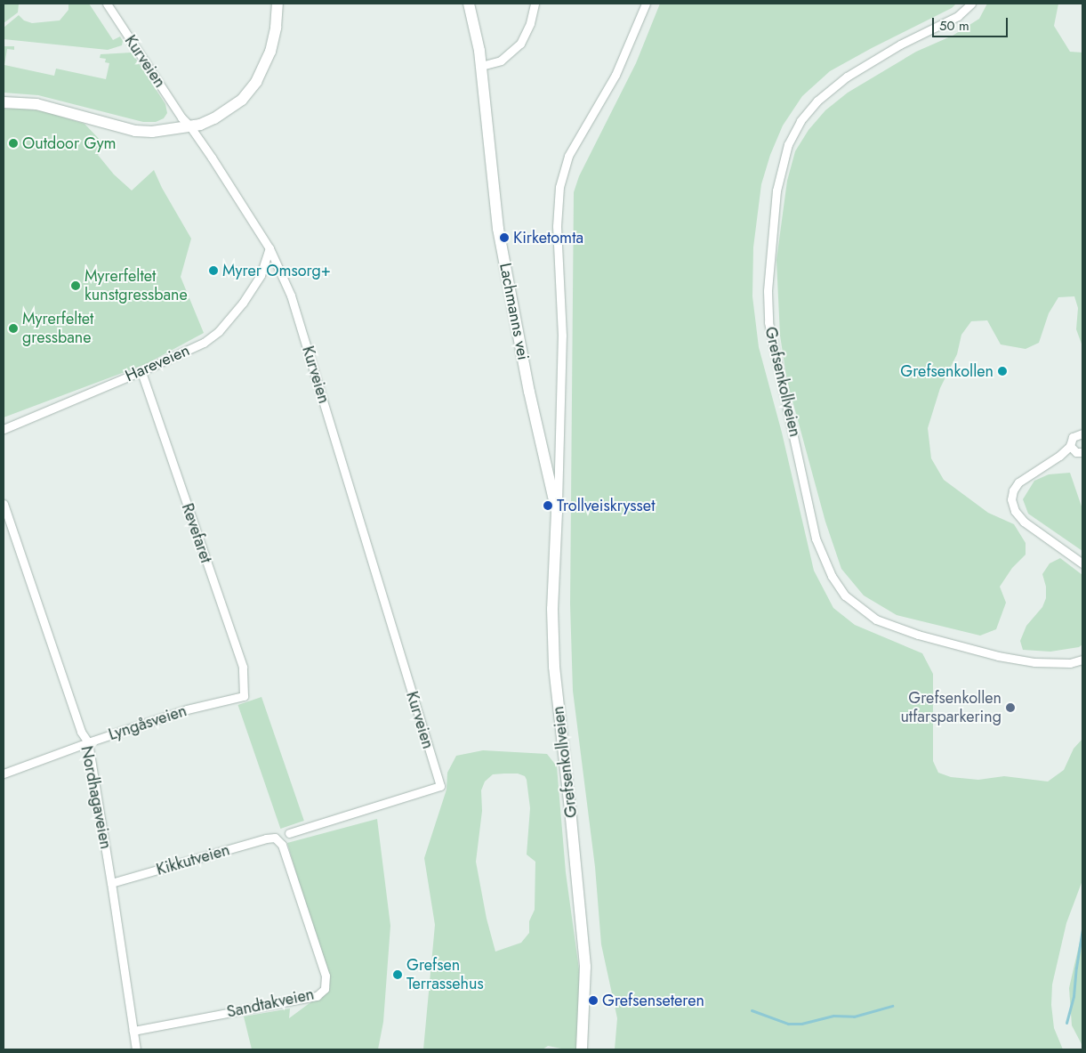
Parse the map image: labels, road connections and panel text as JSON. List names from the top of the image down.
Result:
{
  "streets": {
    "street": [
      "Kurveien",
      "Lachmanns vei",
      "Hareveien",
      "Grefsenkollveien",
      "Revefaret",
      "Lyngåsveien",
      "Nordhagaveien",
      "Kikkutveien",
      "Sandtakveien"
    ]
  },
  "crossings": [
    ["Kurveien", "Hareveien"],
    ["Lachmanns vei", "Grefsenkollveien"],
    ["Hareveien", "Revefaret"],
    ["Revefaret", "Lyngåsveien"],
    ["Lyngåsveien", "Nordhagaveien"],
    ["Nordhagaveien", "Kikkutveien"],
    ["Nordhagaveien", "Sandtakveien"],
    ["Kikkutveien", "Sandtakveien"]
  ],
  "places": [
    "Outdoor Gym",
    "Kirketomta",
    "Myrer Omsorg+",
    "Myrerfeltet kunstgressbane",
    "Myrerfeltet gressbane",
    "Grefsenkollen",
    "Trollveiskrysset",
    "Grefsenkollen utfarsparkering",
    "Grefsen Terrassehus",
    "Grefsenseteren"
  ],
  "scale_bar": "50 m"
}
